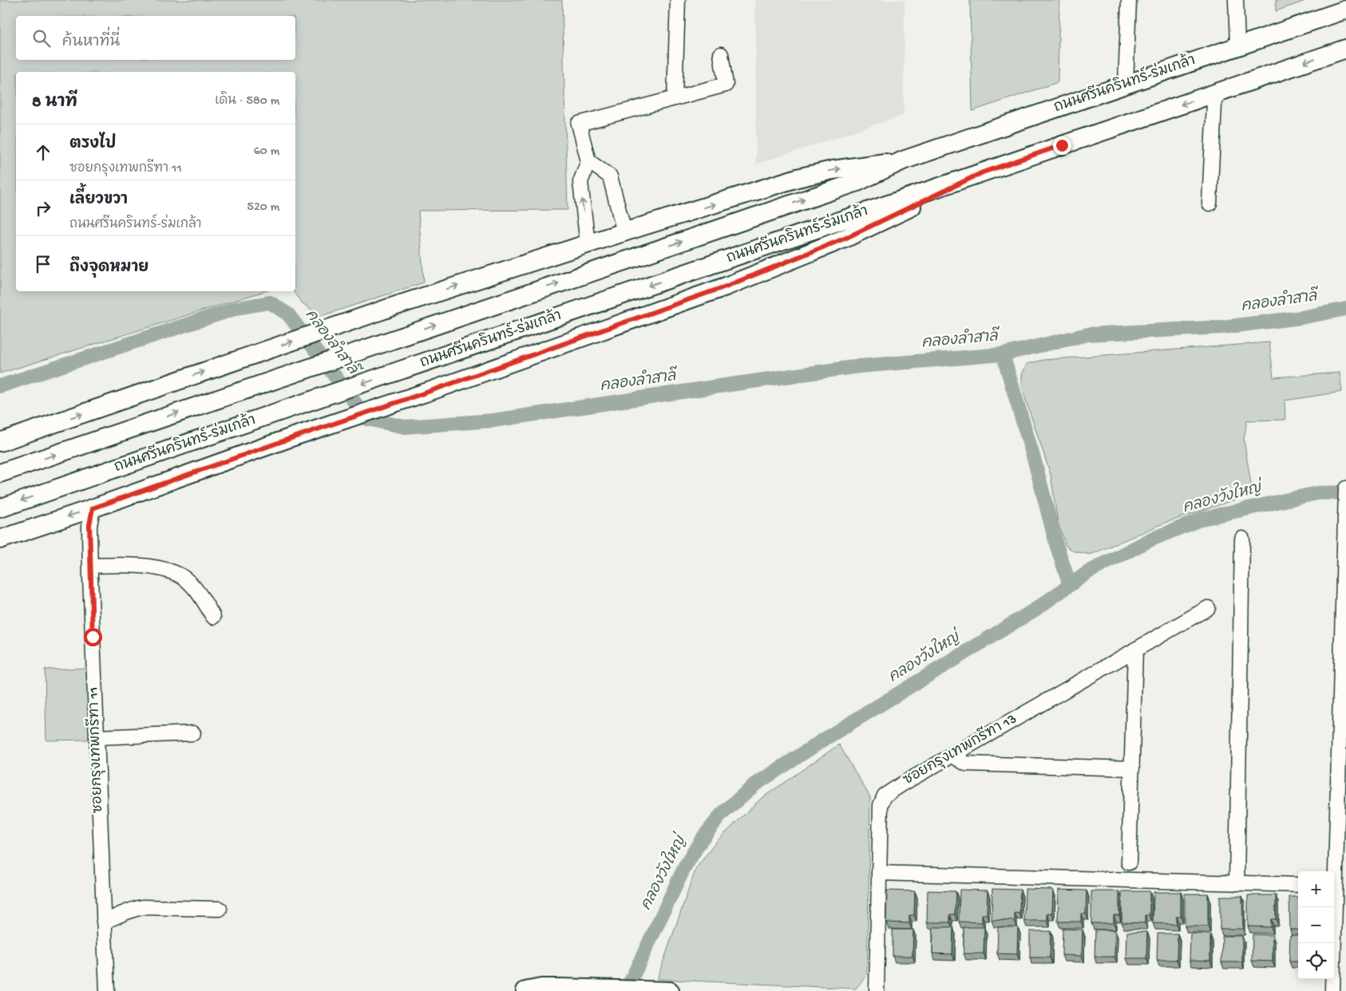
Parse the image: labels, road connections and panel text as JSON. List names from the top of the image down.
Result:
{
  "streets": {
    "main road": ["ถนนศรีนครินทร์-ร่มเกล้า"],
    "street": ["ซอยกรุงเทพกรีฑา 11", "ซอยกรุงเทพกรีฑา 13"]
  },
  "crossings": [
    ["ถนนศรีนครินทร์-ร่มเกล้า", "ซอยกรุงเทพกรีฑา 11"]
  ],
  "water": ["คลองลำสาลี", "คลองวังใหญ่"],
  "page": {
    "search": "ค้นหาที่นี่",
    "heading": ["8 นาที", "เดิน · 580 m"],
    "list": [
      ["ตรงไป", "ซอยกรุงเทพกรีฑา 11", "60 m"],
      ["เลี้ยวขวา", "ถนนศรีนครินทร์-ร่มเกล้า", "520 m"],
      "ถึงจุดหมาย"
    ],
    "map_buttons": ["+", "−"]
  }
}
